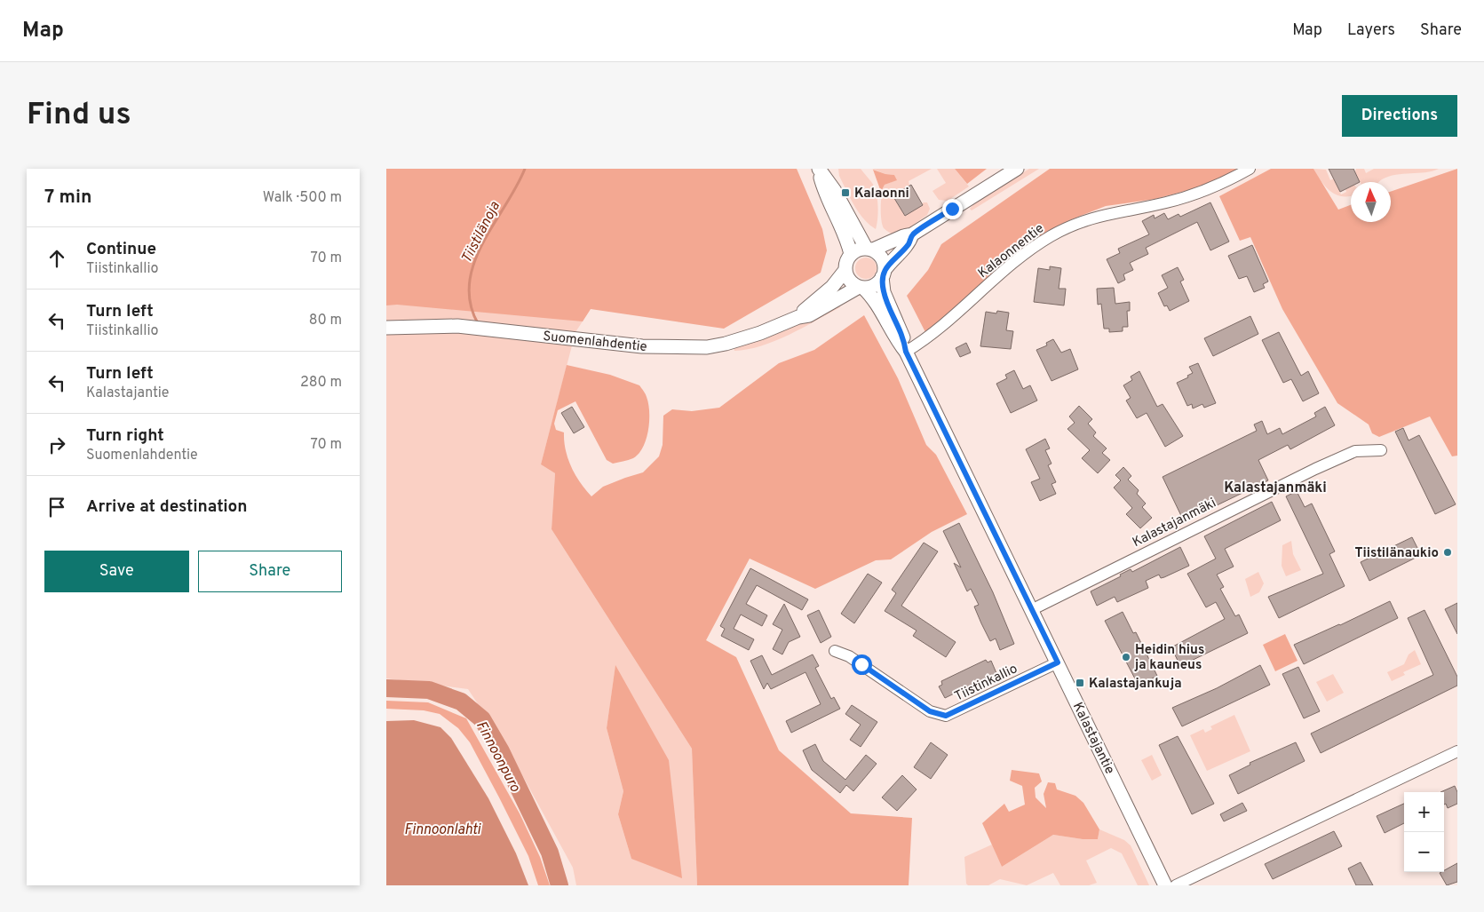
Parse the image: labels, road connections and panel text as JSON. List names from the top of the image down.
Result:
{
  "streets": {
    "main road": ["Suomenlahdentie", "Kalastajantie"],
    "street": ["Kalaonnentie", "Kalastajanmäki", "Tiistinkallio"]
  },
  "crossings": [
    ["Kalaonnentie", "Kalastajantie"],
    ["Suomenlahdentie", "Kalastajantie"],
    ["Kalastajanmäki", "Kalastajantie"],
    ["Tiistinkallio", "Kalastajantie"]
  ],
  "districts": ["Kalastajanmäki"],
  "water": ["Tiistilänoja", "Finnoonpuro", "Finnoonlahti"],
  "places": {
    "transit": ["Kalaonni", "Kalastajankuja"],
    "other": ["Tiistilänaukio", "Heidin hius ja kauneus"]
  },
  "north": "top",
  "page": {
    "header": "Map",
    "nav": ["Map", "Layers", "Share"],
    "buttons": [
      "Directions",
      ["Save", "Share"]
    ],
    "title": "Find us",
    "heading": ["7 min", "Walk · 500 m"],
    "list": [
      ["Continue", "Tiistinkallio", "70 m"],
      ["Turn left", "Tiistinkallio", "80 m"],
      ["Turn left", "Kalastajantie", "280 m"],
      ["Turn right", "Suomenlahdentie", "70 m"],
      "Arrive at destination"
    ],
    "map_buttons": ["+", "−"]
  }
}
